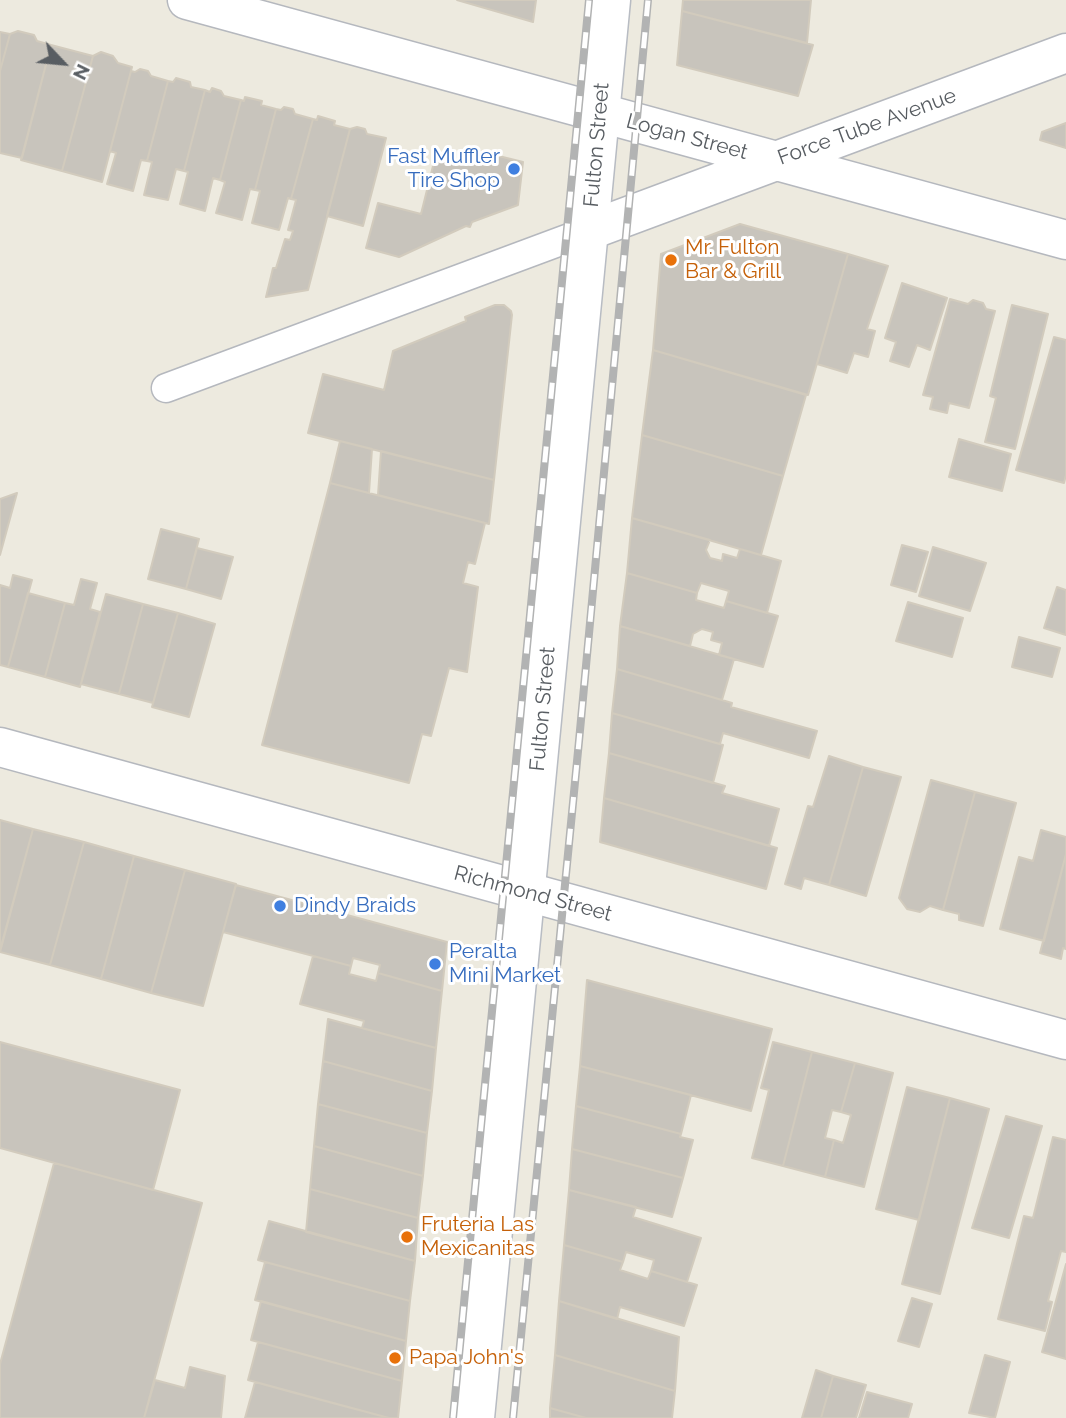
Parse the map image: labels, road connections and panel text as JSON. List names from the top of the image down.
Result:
{
  "streets": {
    "street": [
      "Force Tube Avenue",
      "Logan Street",
      "Fulton Street",
      "Richmond Street"
    ]
  },
  "crossings": [
    ["Force Tube Avenue", "Logan Street"],
    ["Force Tube Avenue", "Fulton Street"],
    ["Logan Street", "Fulton Street"],
    ["Fulton Street", "Richmond Street"]
  ],
  "places": [
    "Fast Muffler Tire Shop",
    "Mr. Fulton Bar & Grill",
    "Dindy Braids",
    "Peralta Mini Market",
    "Fruteria Las Mexicanitas",
    "Papa John's"
  ],
  "north": "bottom right"
}
